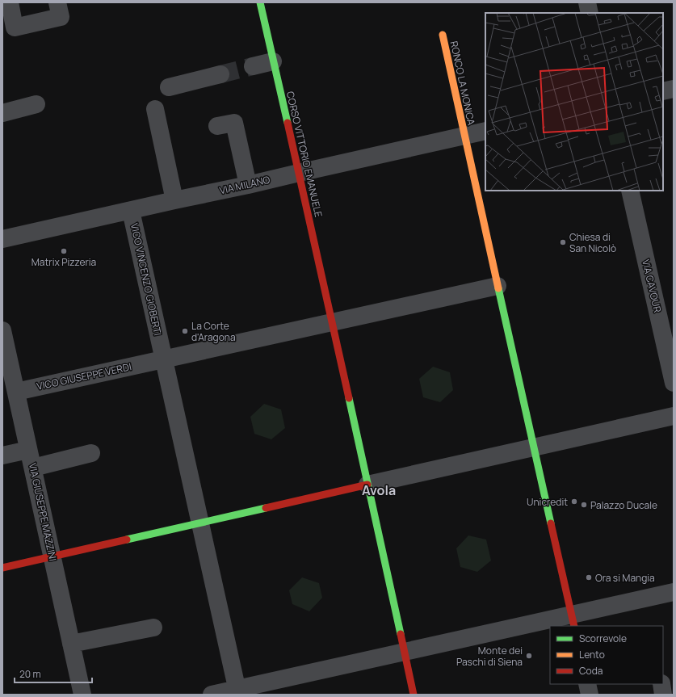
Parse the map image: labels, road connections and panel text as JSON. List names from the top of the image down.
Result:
{
  "streets": {
    "street": [
      "RONCO LA MONICA",
      "CORSO VITTORIO EMANUELE",
      "VIA MILANO",
      "VICO VINCENZO GIOBERTI",
      "VIA CAVOUR",
      "VICO GIUSEPPE VERDI",
      "VIA GIUSEPPE MAZZINI"
    ]
  },
  "crossings": [
    ["RONCO LA MONICA", "VIA MILANO"],
    ["RONCO LA MONICA", "VICO GIUSEPPE VERDI"],
    ["CORSO VITTORIO EMANUELE", "VIA MILANO"],
    ["CORSO VITTORIO EMANUELE", "VICO GIUSEPPE VERDI"],
    ["VIA MILANO", "VICO VINCENZO GIOBERTI"],
    ["VICO VINCENZO GIOBERTI", "VICO GIUSEPPE VERDI"],
    ["VICO GIUSEPPE VERDI", "VIA GIUSEPPE MAZZINI"]
  ],
  "districts": ["Avola"],
  "places": [
    "Chiesa di San Nicolò",
    "Matrix Pizzeria",
    "La Corte d'Aragona",
    "Unicredit",
    "Palazzo Ducale",
    "Ora si Mangia",
    "Monte dei Paschi di Siena"
  ],
  "legend": ["Scorrevole", "Lento", "Coda"],
  "scale_bar": "20 m"
}
